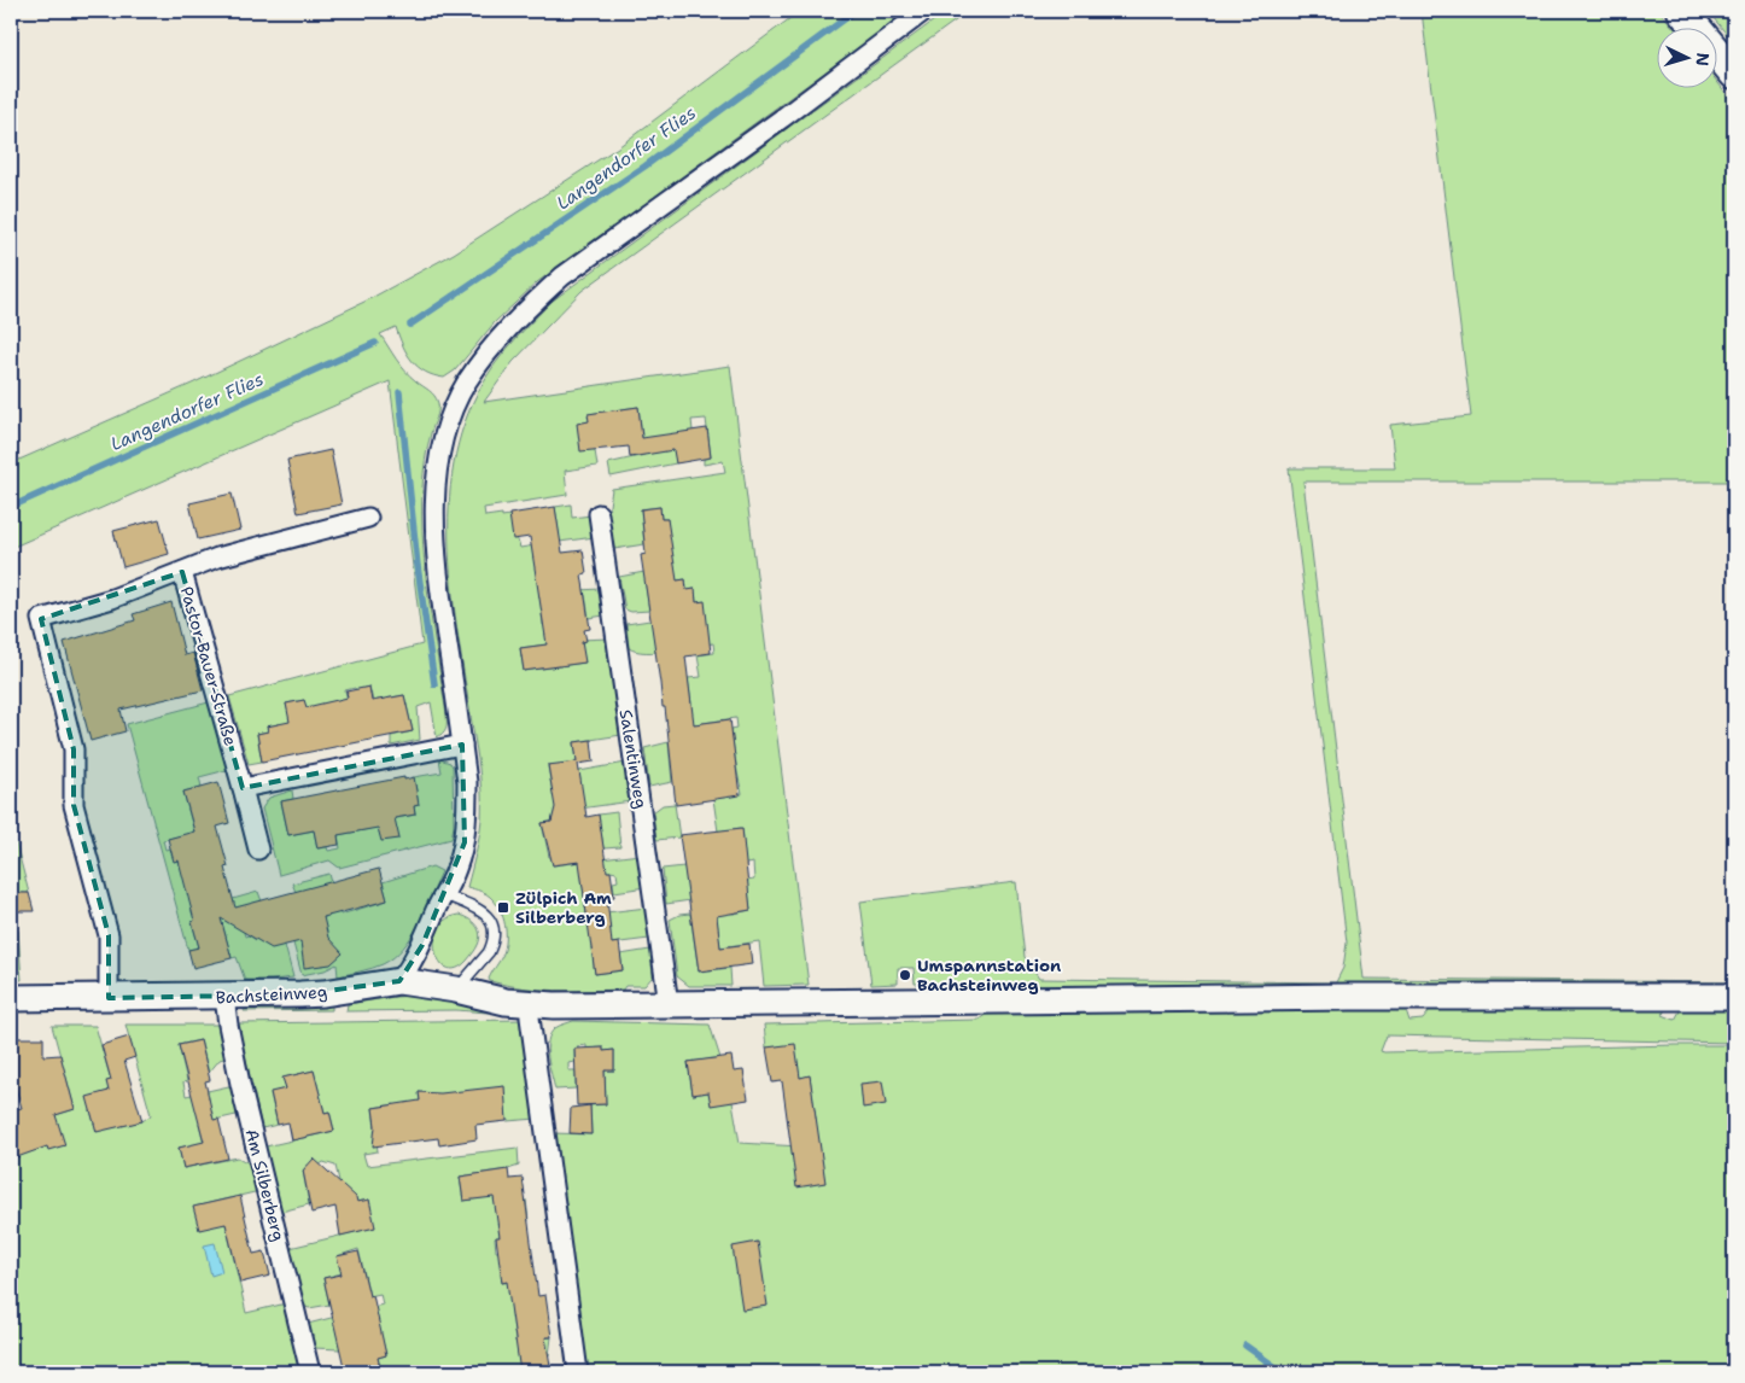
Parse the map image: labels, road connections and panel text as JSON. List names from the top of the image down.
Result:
{
  "streets": {
    "street": [
      "Pastor-Bauer-Straße",
      "Salentinweg",
      "Bachsteinweg",
      "Am Silberberg"
    ]
  },
  "crossings": [
    ["Pastor-Bauer-Straße", "Bachsteinweg"],
    ["Salentinweg", "Bachsteinweg"],
    ["Bachsteinweg", "Am Silberberg"]
  ],
  "water": ["Langendorfer Flies"],
  "places": {
    "transit": ["Zülpich Am Silberberg"],
    "other": ["Umspannstation Bachsteinweg"]
  },
  "north": "right"
}
